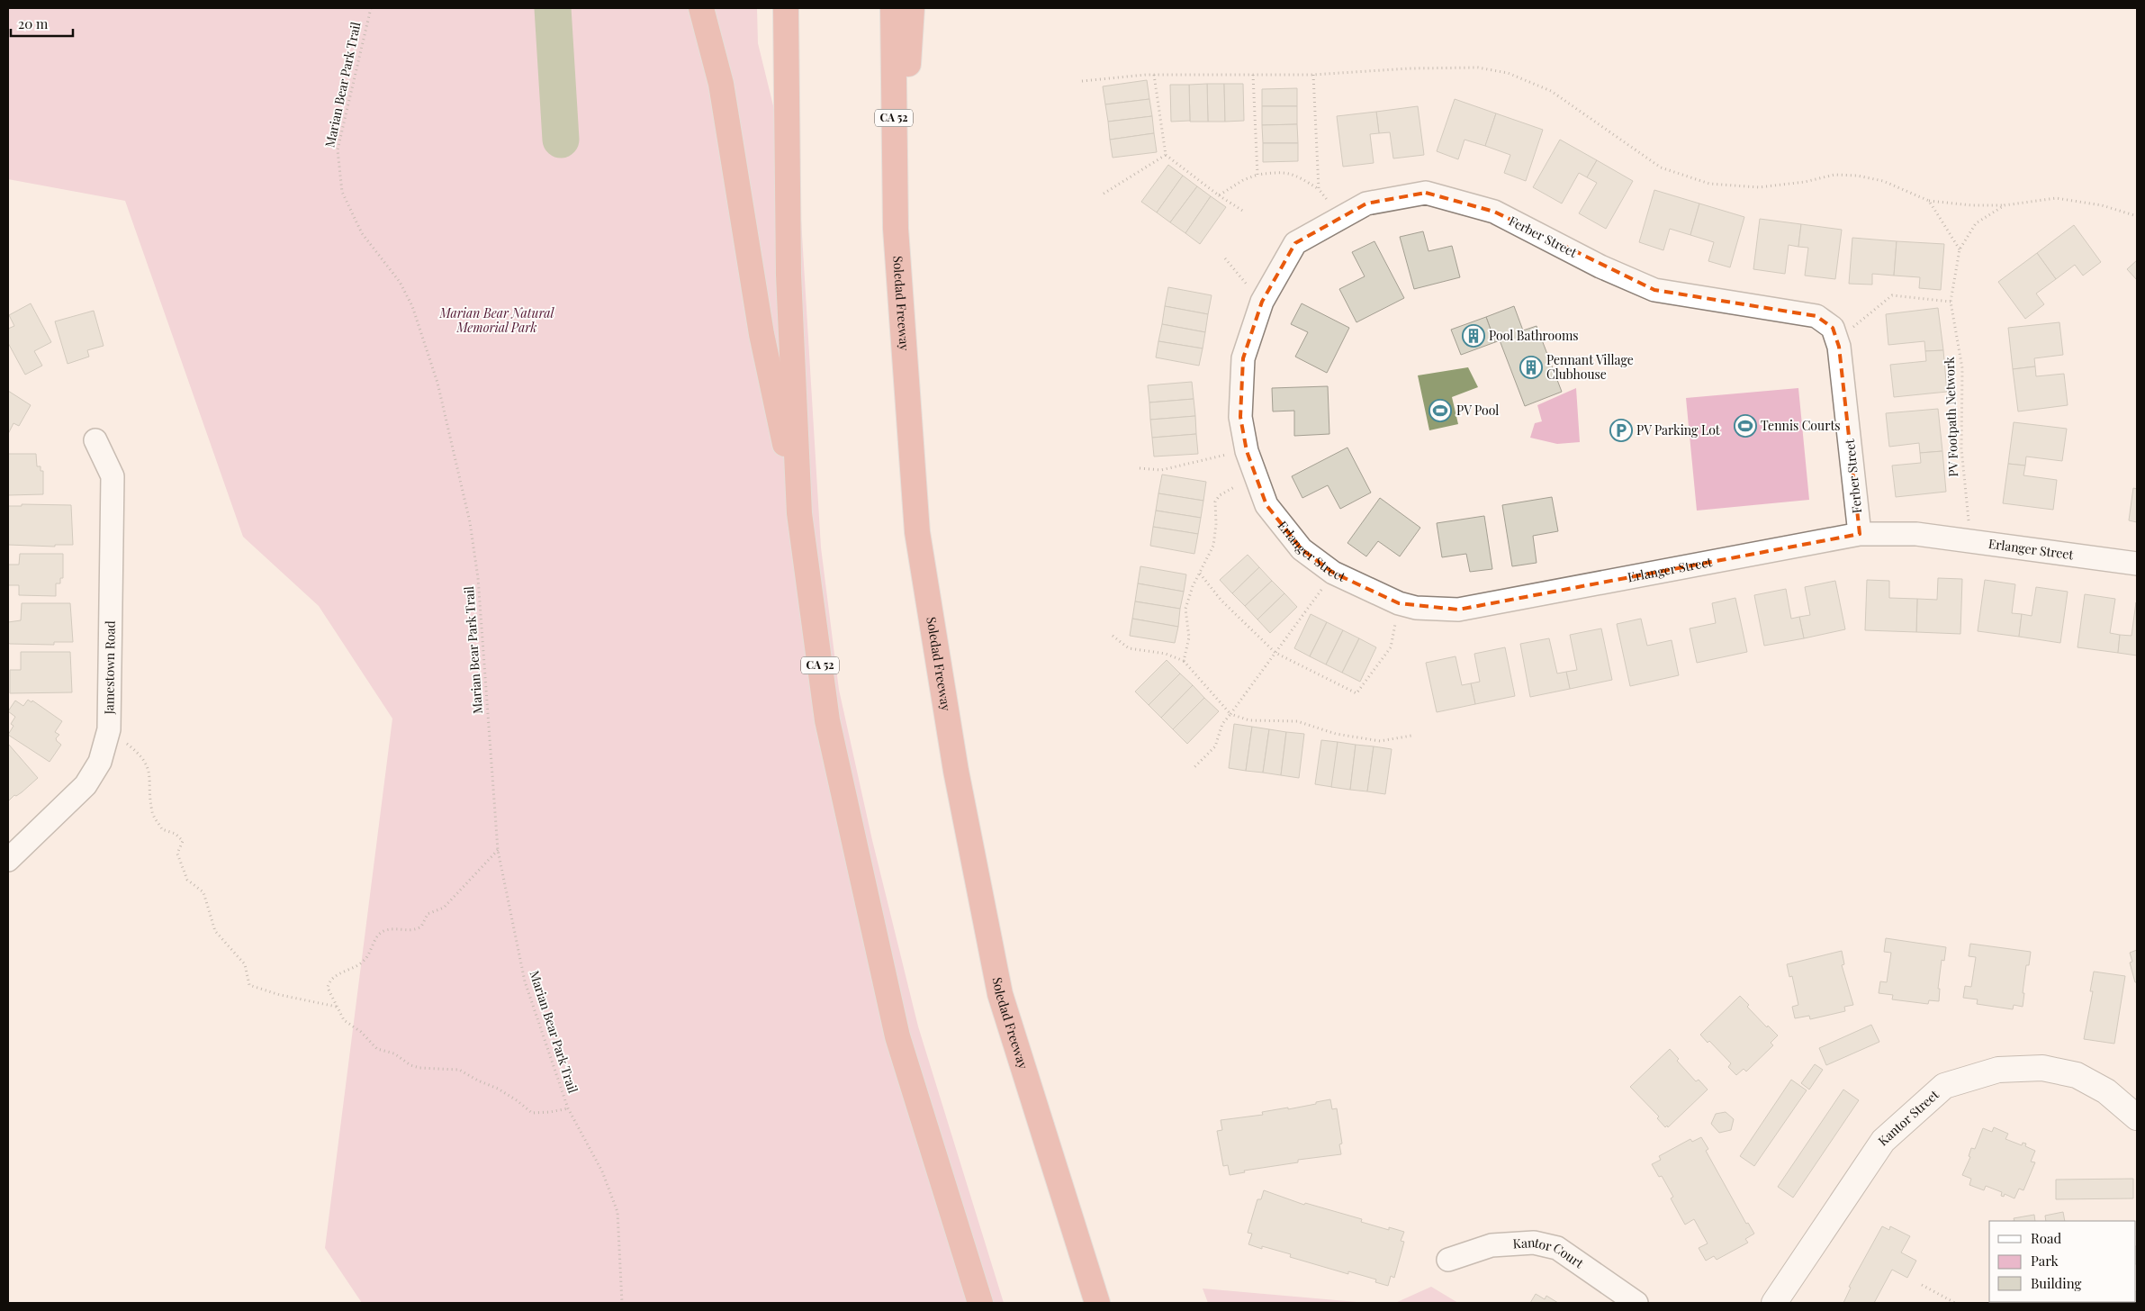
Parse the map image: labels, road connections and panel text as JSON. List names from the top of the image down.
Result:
{
  "streets": {
    "highway": ["CA 52", "Soledad Freeway"],
    "street": [
      "Ferber Street",
      "Erlanger Street",
      "Jamestown Road",
      "Kantor Street",
      "Kantor Court"
    ],
    "path": ["Marian Bear Park Trail", "PV Footpath Network"]
  },
  "crossings": [
    ["Ferber Street", "Erlanger Street"],
    ["PV Footpath Network", "Erlanger Street"]
  ],
  "parks": ["Marian Bear Natural Memorial Park"],
  "places": {
    "building": ["Pool Bathrooms", "Pennant Village Clubhouse"],
    "sports": ["PV Pool", "Tennis Courts"],
    "parking": ["PV Parking Lot"]
  },
  "legend": ["Road", "Park", "Building"],
  "scale_bar": "20 m"
}
